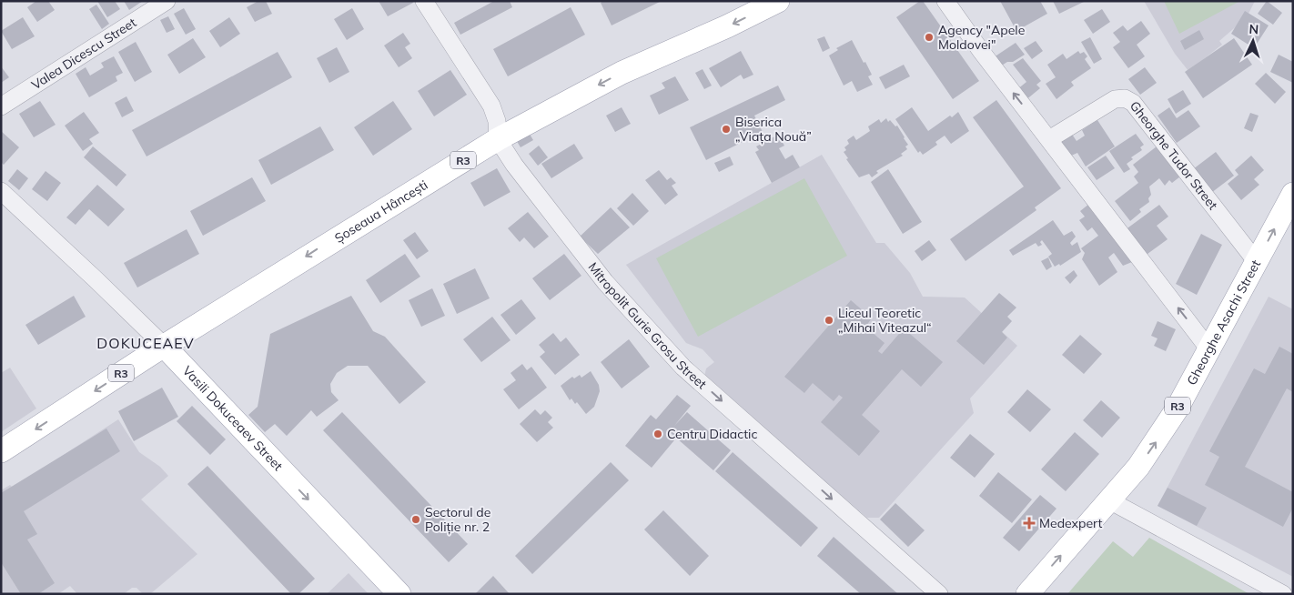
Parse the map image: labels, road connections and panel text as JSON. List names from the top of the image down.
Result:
{
  "streets": {
    "main road": [
      "R3",
      "Șoseaua Hâncești",
      "Gheorghe Asachi Street",
      "Vasili Dokuceaev Street"
    ],
    "street": ["Valea Dicescu Street", "Gheorghe Tudor Street", "Mitropolit Gurie Grosu Street"]
  },
  "crossings": [
    ["Gheorghe Tudor Street", "Gheorghe Asachi Street"],
    ["Șoseaua Hâncești", "Mitropolit Gurie Grosu Street"],
    ["Șoseaua Hâncești", "Vasili Dokuceaev Street"]
  ],
  "one_way": [
    "Șoseaua Hâncești",
    "Gheorghe Asachi Street",
    "Mitropolit Gurie Grosu Street",
    "Vasili Dokuceaev Street"
  ],
  "districts": ["DOKUCEAEV"],
  "places": {
    "other": [
      "Agency \"Apele Moldovei\"",
      "Biserica „Viața Nouă”",
      "Liceul Teoretic „Mihai Viteazul“",
      "Centru Didactic",
      "Sectorul de Poliție nr. 2"
    ],
    "health": ["Medexpert"]
  },
  "north": "top"
}
